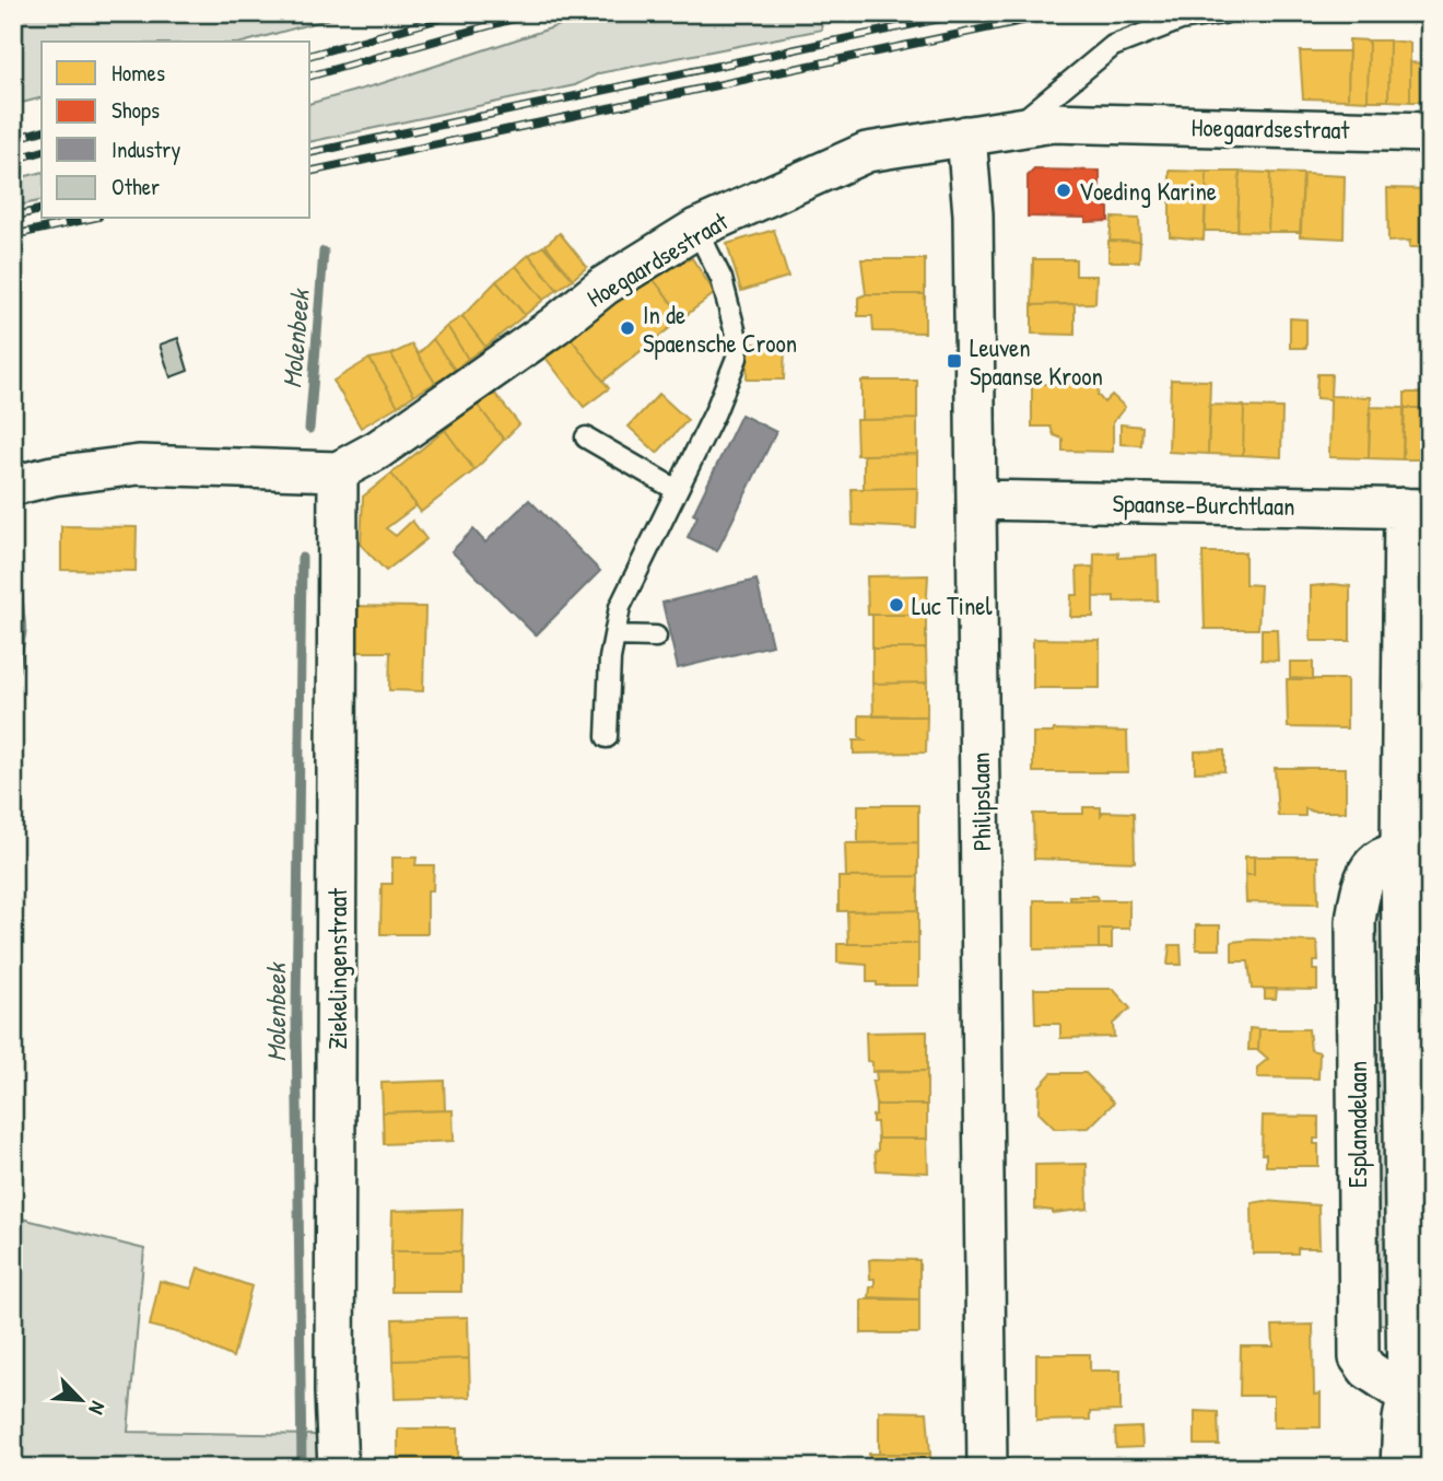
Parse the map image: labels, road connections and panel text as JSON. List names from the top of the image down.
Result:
{
  "streets": {
    "street": [
      "Hoegaardsestraat",
      "Spaanse-Burchtlaan",
      "Philipslaan",
      "Ziekelingenstraat",
      "Esplanadelaan"
    ]
  },
  "crossings": [
    ["Hoegaardsestraat", "Philipslaan"],
    ["Hoegaardsestraat", "Ziekelingenstraat"],
    ["Spaanse-Burchtlaan", "Philipslaan"],
    ["Spaanse-Burchtlaan", "Esplanadelaan"]
  ],
  "water": ["Molenbeek"],
  "places": {
    "other": ["Voeding Karine", "In de Spaensche Croon", "Luc Tinel"],
    "transit": ["Leuven Spaanse Kroon"]
  },
  "legend": [
    "Homes",
    "Shops",
    "Industry",
    "Other"
  ],
  "north": "bottom right"
}
